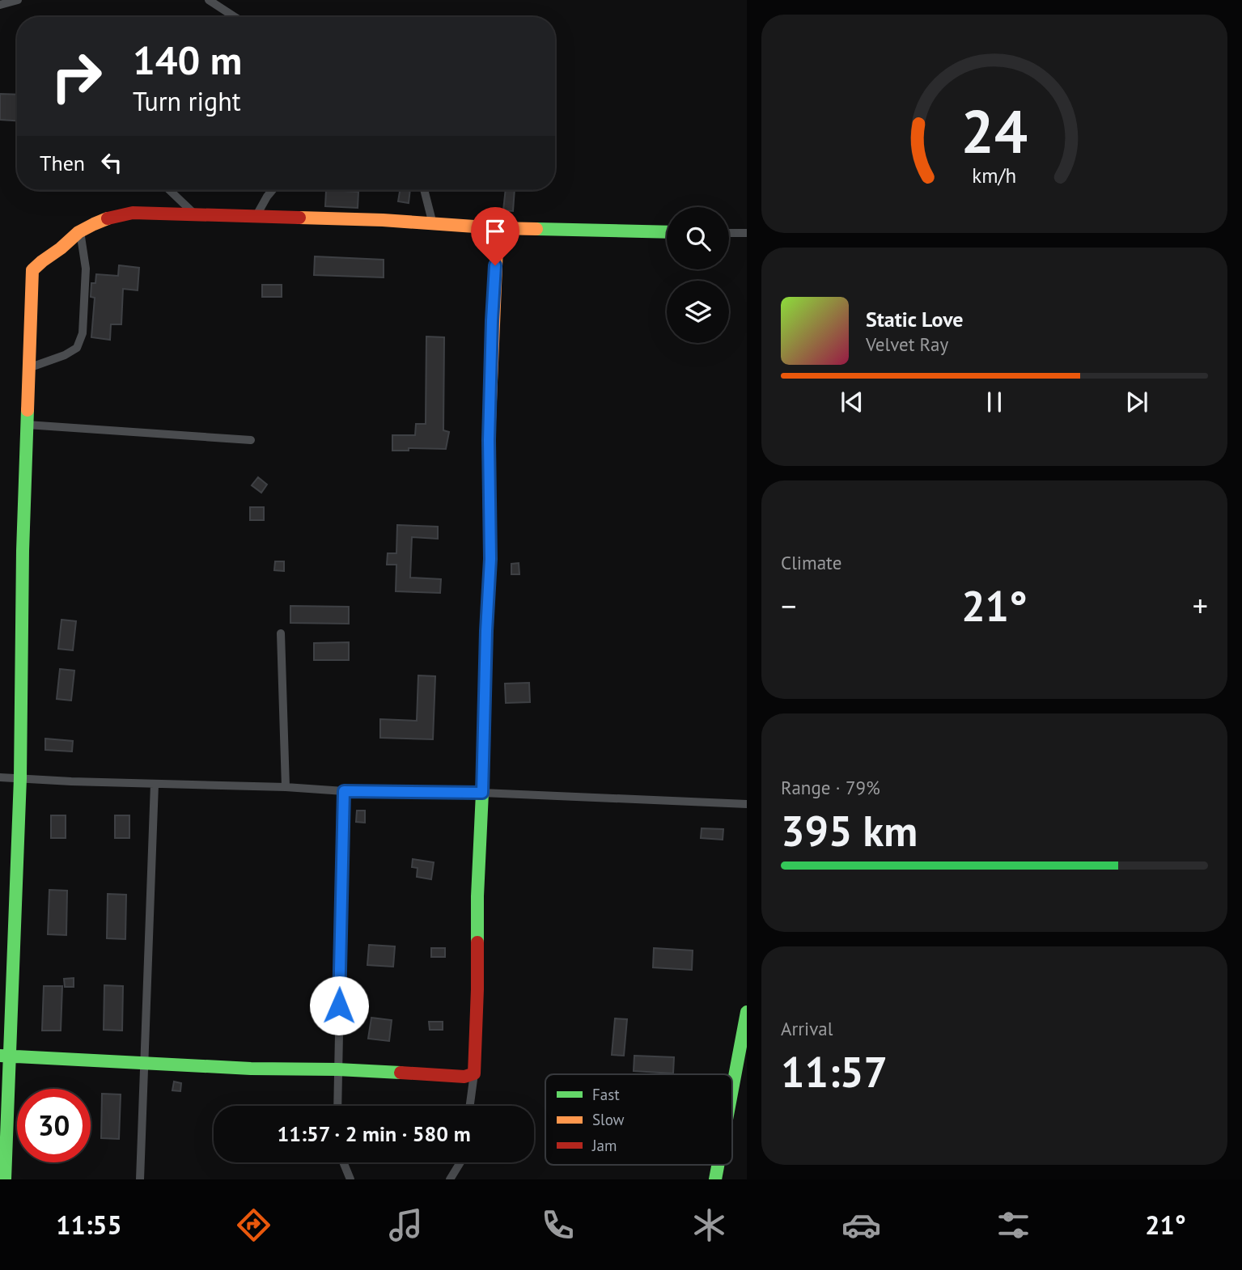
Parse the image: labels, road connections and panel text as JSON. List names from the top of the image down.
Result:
{
  "legend": ["Fast", "Slow", "Jam"],
  "page": {
    "turn": ["140 m", "Turn right"],
    "then": "Then",
    "song": ["Static Love", "Velvet Ray"],
    "tile": [
      "Climate",
      ["Range · 79%", "395 km"],
      ["Arrival", "11:57"]
    ],
    "heat": ["−", "21°", "+"],
    "limit": "30",
    "trip": "11:57 · 2 min · 580 m",
    "tabs": ["11:55", "21°"],
    "gauge": ["24", "km/h"]
  }
}
